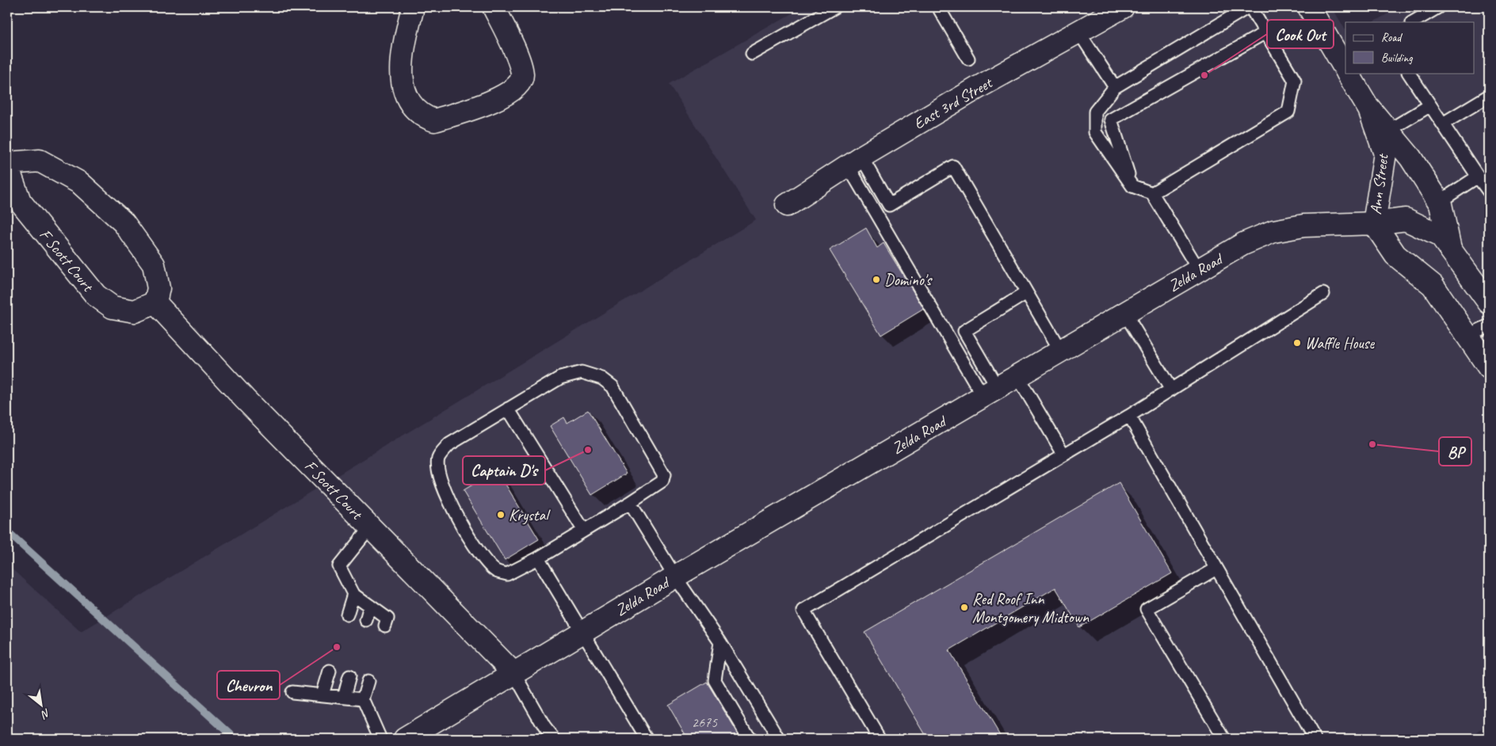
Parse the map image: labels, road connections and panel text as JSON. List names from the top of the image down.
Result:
{
  "streets": {
    "street": [
      "East 3rd Street",
      "Ann Street",
      "F Scott Court",
      "Zelda Road"
    ]
  },
  "crossings": [
    ["Ann Street", "Zelda Road"],
    ["F Scott Court", "Zelda Road"]
  ],
  "places": [
    "Cook Out",
    "Domino's",
    "Waffle House",
    "BP",
    "Captain D's",
    "Krystal",
    "Red Roof Inn Montgomery Midtown",
    "Chevron"
  ],
  "house_numbers": ["2675"],
  "legend": ["Road", "Building"],
  "north": "bottom right"
}
